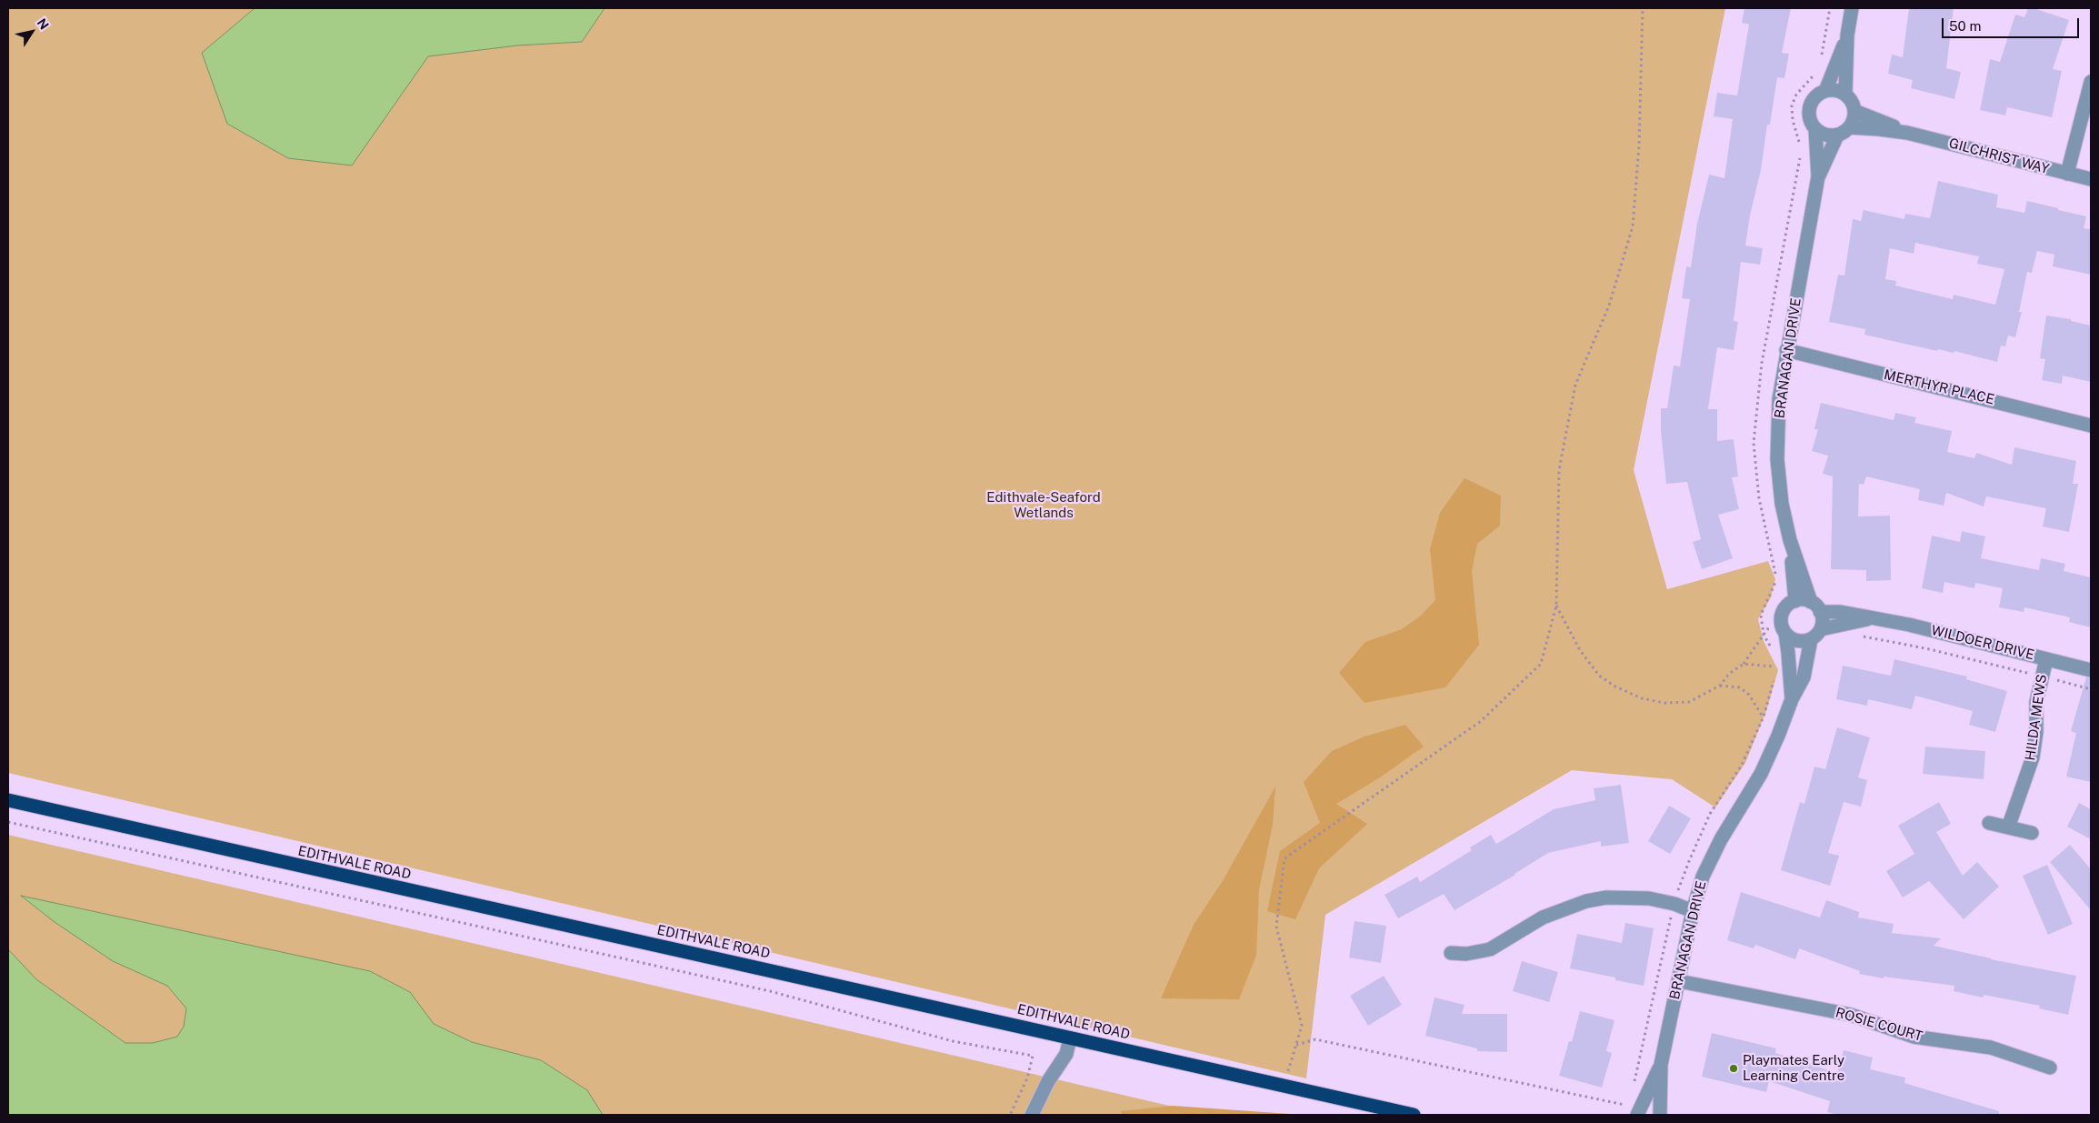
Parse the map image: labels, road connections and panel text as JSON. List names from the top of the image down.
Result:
{
  "streets": {
    "highway": ["EDITHVALE ROAD"],
    "street": [
      "GILCHRIST WAY",
      "BRANAGAN DRIVE",
      "MERTHYR PLACE",
      "WILDOER DRIVE",
      "HILDA MEWS",
      "ROSIE COURT"
    ]
  },
  "crossings": [
    ["GILCHRIST WAY", "BRANAGAN DRIVE"],
    ["BRANAGAN DRIVE", "MERTHYR PLACE"],
    ["BRANAGAN DRIVE", "WILDOER DRIVE"],
    ["BRANAGAN DRIVE", "ROSIE COURT"],
    ["WILDOER DRIVE", "HILDA MEWS"]
  ],
  "parks": ["Edithvale-Seaford Wetlands"],
  "places": ["Playmates Early Learning Centre"],
  "scale_bar": "50 m",
  "north": "top right"
}
